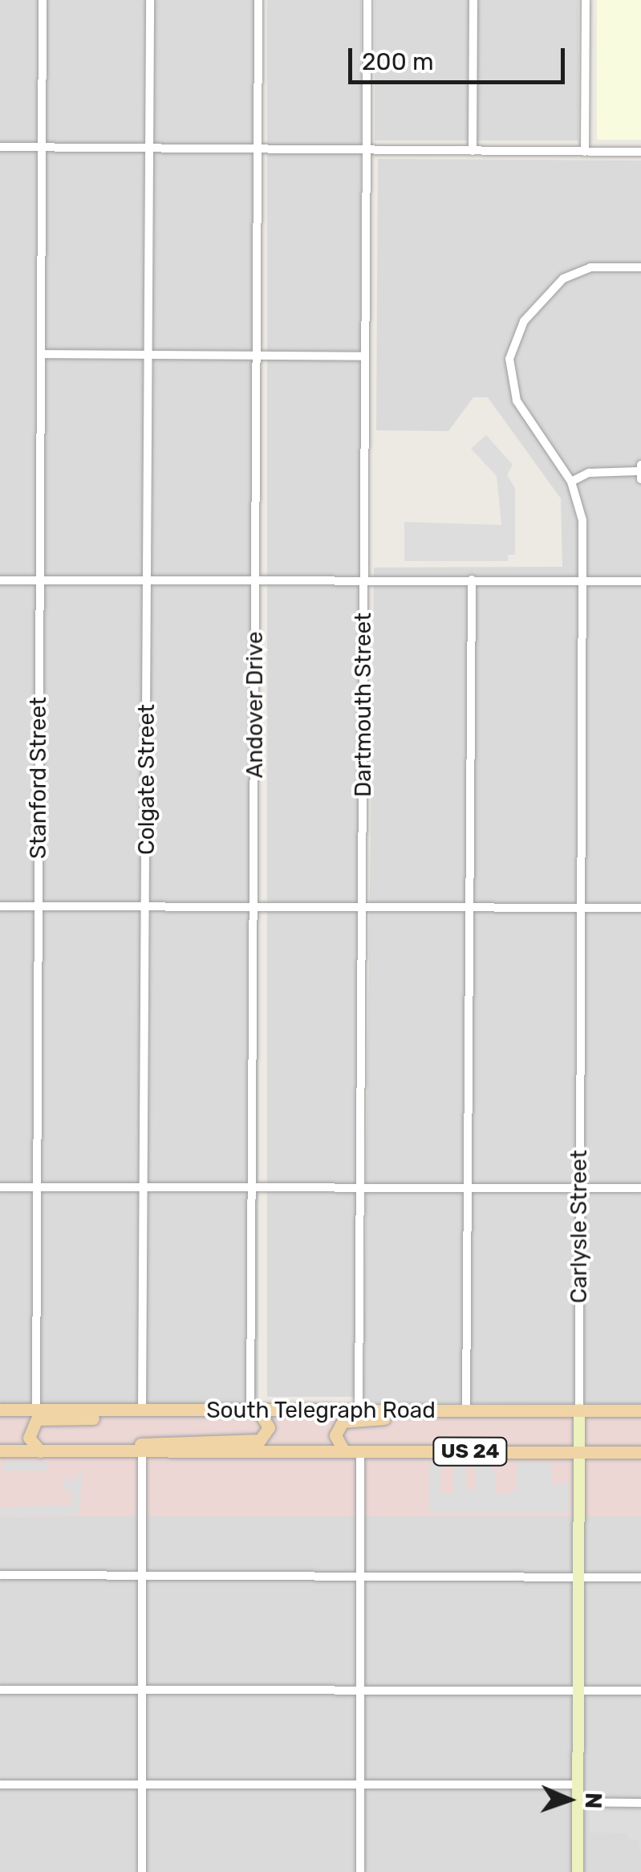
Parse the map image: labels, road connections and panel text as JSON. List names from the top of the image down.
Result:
{
  "streets": {
    "main road": ["South Telegraph Road", "US 24"],
    "street": [
      "Andover Drive",
      "Dartmouth Street",
      "Stanford Street",
      "Colgate Street",
      "Carlysle Street"
    ]
  },
  "crossings": [
    ["Andover Drive", "South Telegraph Road"],
    ["Dartmouth Street", "South Telegraph Road"],
    ["Stanford Street", "South Telegraph Road"],
    ["Colgate Street", "South Telegraph Road"],
    ["Carlysle Street", "South Telegraph Road"]
  ],
  "scale_bar": "200 m",
  "north": "right"
}
